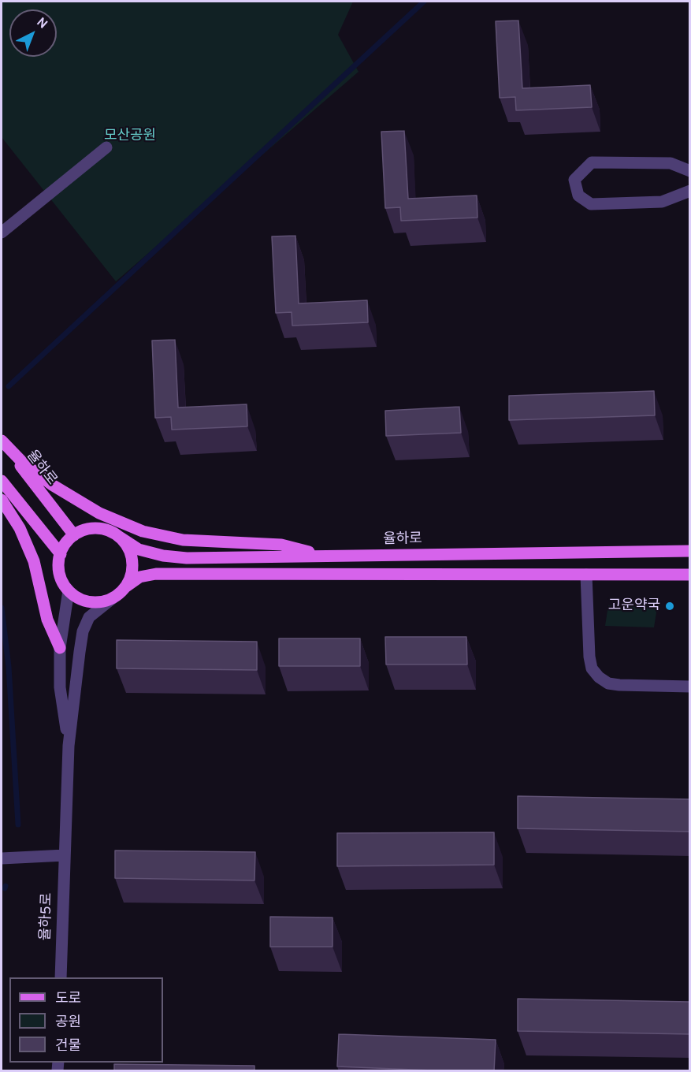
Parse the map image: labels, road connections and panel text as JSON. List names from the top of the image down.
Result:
{
  "streets": {
    "main road": ["율하로"],
    "street": ["율하5로"]
  },
  "parks": ["모산공원"],
  "places": ["고운약국"],
  "legend": ["도로", "공원", "건물"],
  "north": "top right"
}
